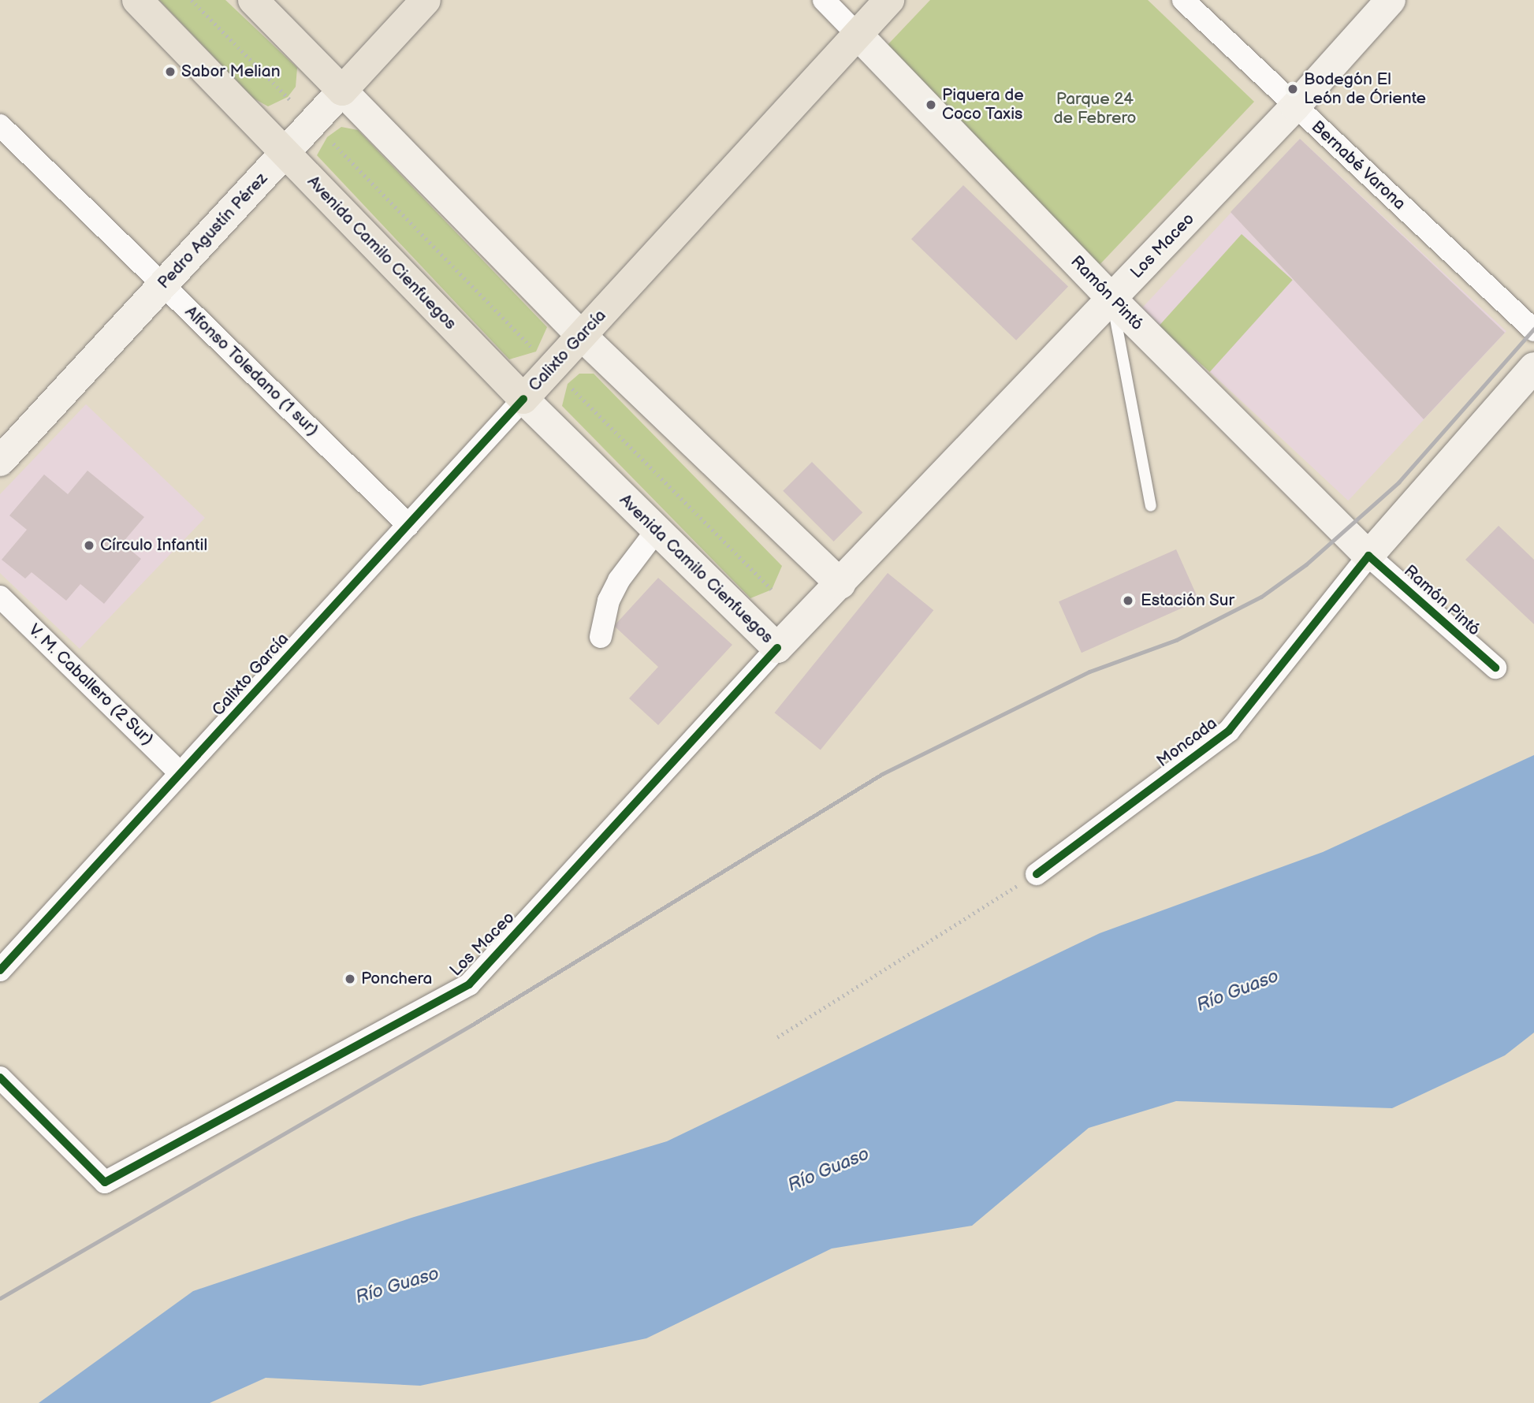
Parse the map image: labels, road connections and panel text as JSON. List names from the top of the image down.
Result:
{
  "streets": {
    "main road": [
      "Pedro Agustín Pérez",
      "Los Maceo",
      "Avenida Camilo Cienfuegos",
      "Ramón Pintó",
      "Calixto García",
      "Moncada"
    ],
    "street": ["Bernabé Varona", "Alfonso Toledano (1 sur)", "V. M. Caballero (2 Sur)"]
  },
  "crossings": [
    ["Bernabé Varona", "Los Maceo"],
    ["Pedro Agustín Pérez", "Avenida Camilo Cienfuegos"],
    ["Pedro Agustín Pérez", "Alfonso Toledano (1 sur)"],
    ["Los Maceo", "Avenida Camilo Cienfuegos"],
    ["Los Maceo", "Ramón Pintó"],
    ["Avenida Camilo Cienfuegos", "Calixto García"],
    ["Ramón Pintó", "Calixto García"],
    ["Ramón Pintó", "Moncada"],
    ["Calixto García", "Alfonso Toledano (1 sur)"],
    ["Calixto García", "V. M. Caballero (2 Sur)"]
  ],
  "water": ["Río Guaso"],
  "parks": ["Parque 24 de Febrero"],
  "places": [
    "Sabor Melian",
    "Bodegón El León de Óriente",
    "Piquera de Coco Taxis",
    "Círculo Infantil",
    "Estación Sur",
    "Ponchera"
  ]
}
